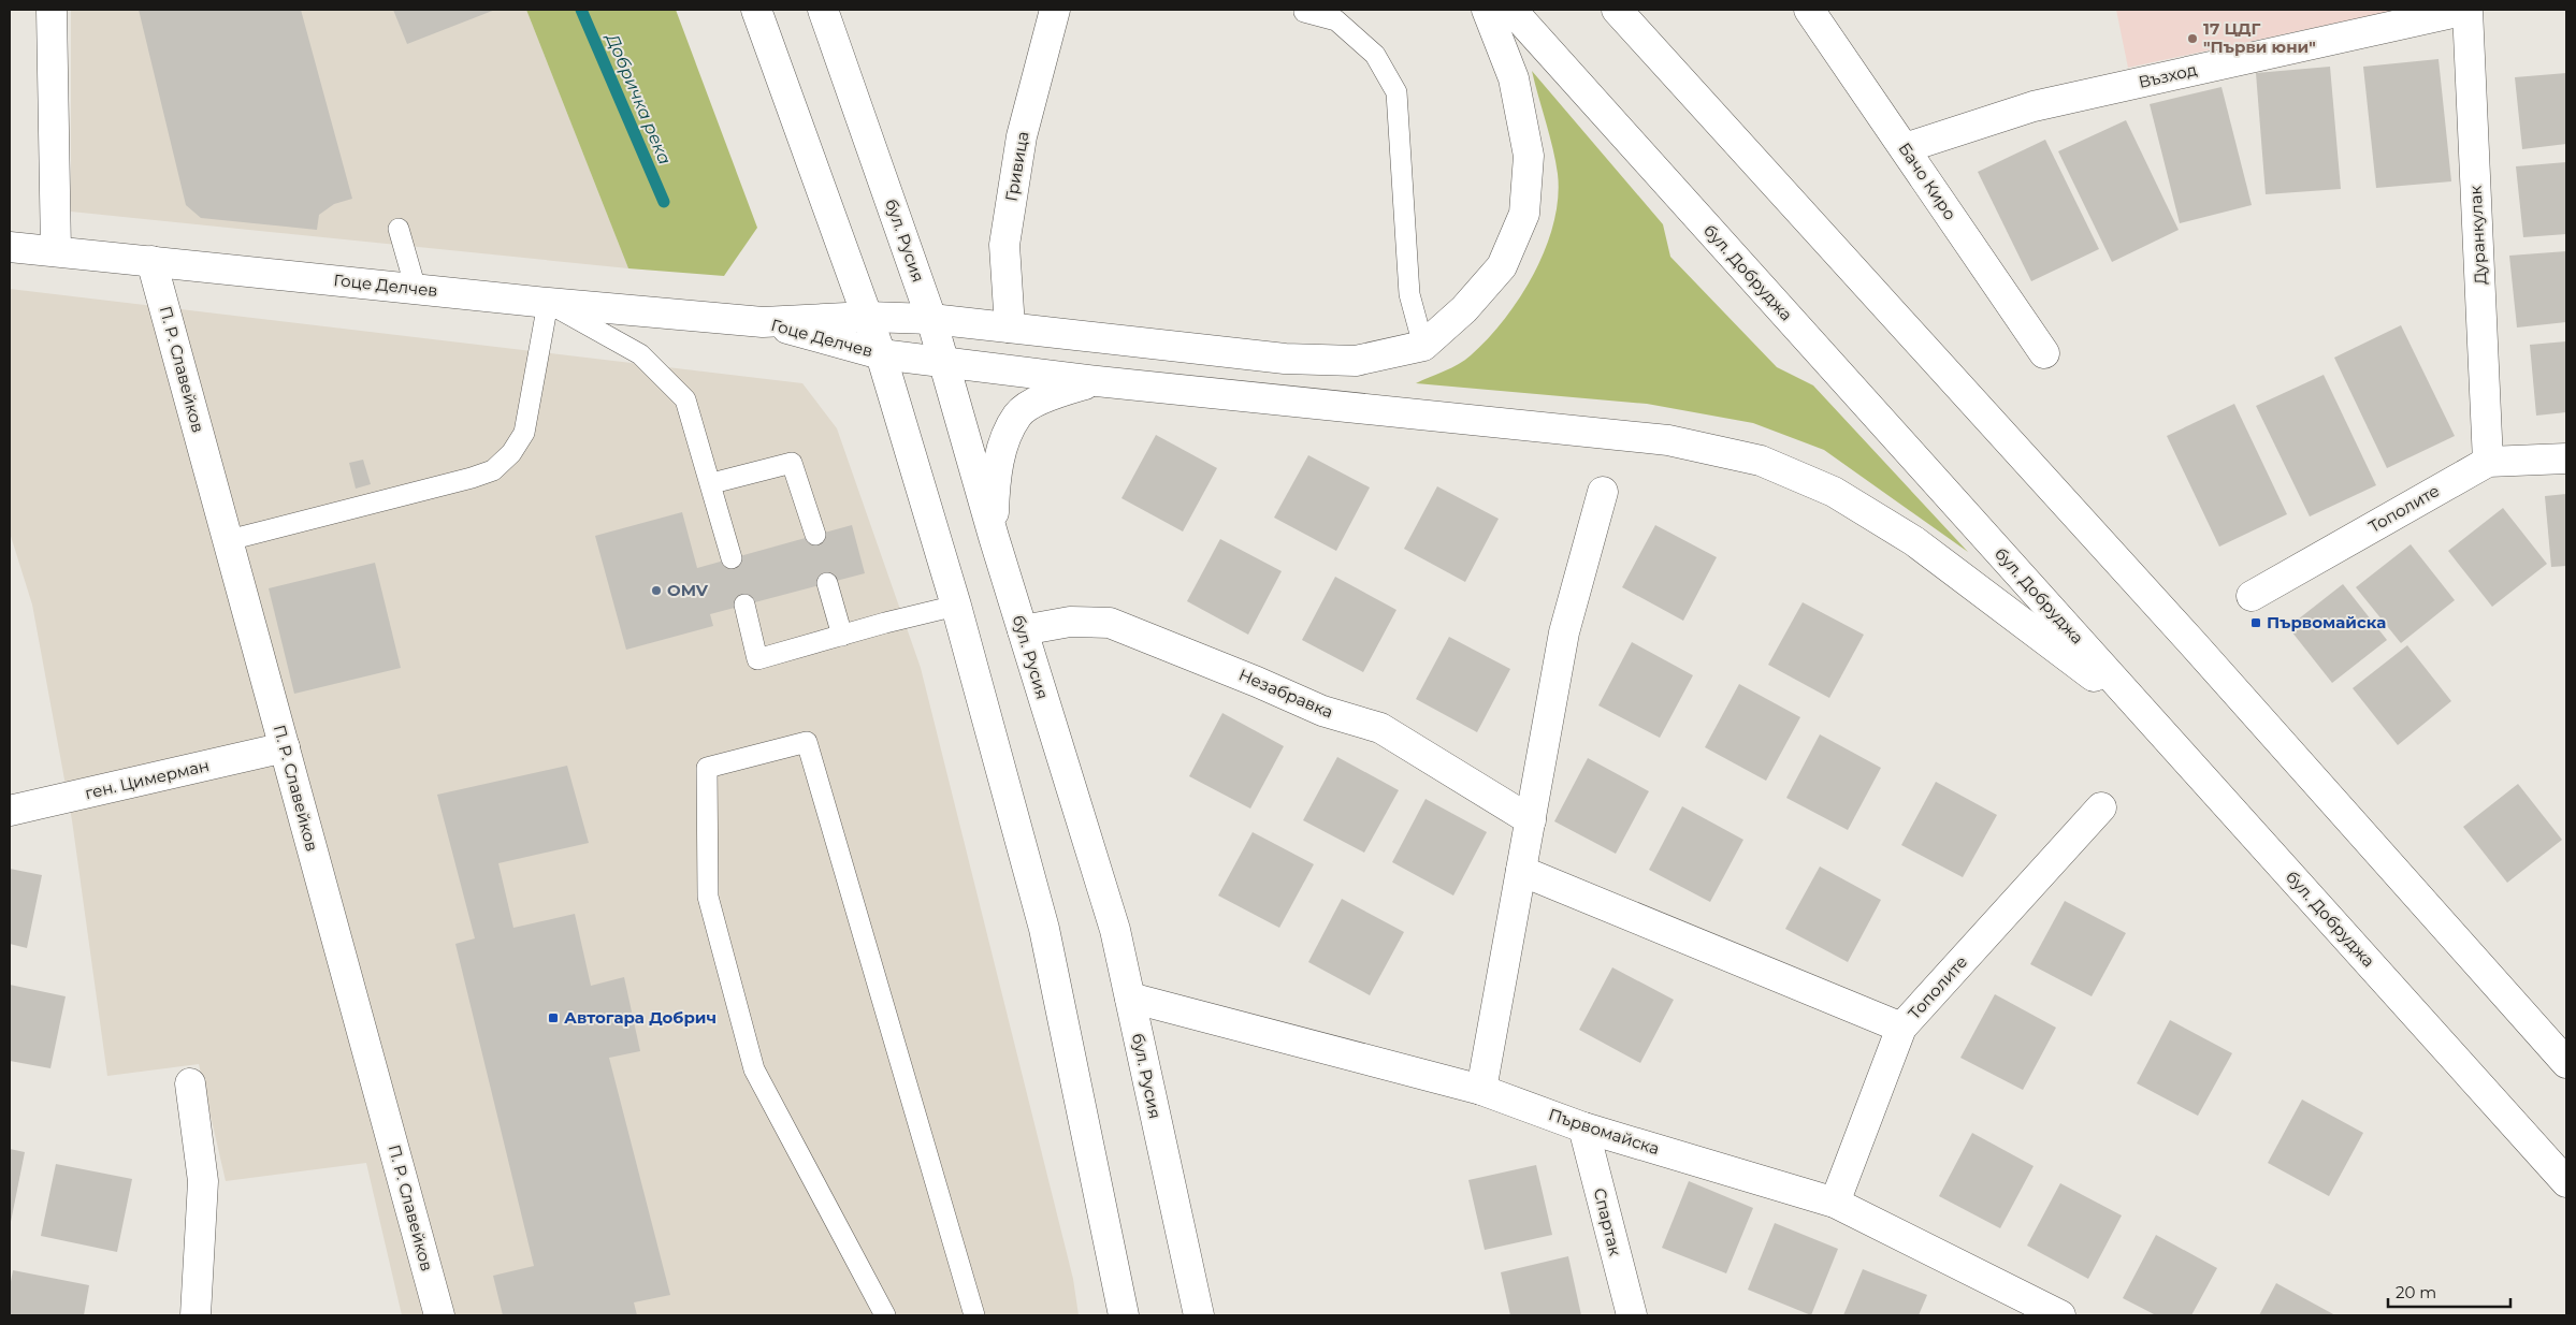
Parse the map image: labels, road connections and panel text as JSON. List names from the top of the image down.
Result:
{
  "streets": {
    "street": [
      "Възход",
      "Гривица",
      "Бачо Киро",
      "Дуранкулак",
      "бул. Русия",
      "бул. Добруджа",
      "Гоце Делчев",
      "П. Р. Славейков",
      "Тополите",
      "Незабравка",
      "ген. Цимерман",
      "Първомайска",
      "Спартак"
    ]
  },
  "crossings": [
    ["Възход", "Бачо Киро"],
    ["Възход", "Дуранкулак"],
    ["Гривица", "Гоце Делчев"],
    ["Дуранкулак", "Тополите"],
    ["бул. Русия", "Гоце Делчев"],
    ["бул. Русия", "Незабравка"],
    ["бул. Русия", "Първомайска"],
    ["бул. Добруджа", "Гоце Делчев"],
    ["Гоце Делчев", "П. Р. Славейков"],
    ["П. Р. Славейков", "ген. Цимерман"],
    ["Тополите", "Първомайска"],
    ["Първомайска", "Спартак"]
  ],
  "water": ["Добричка река"],
  "places": {
    "other": ["17 ЦДГ \"Първи юни\"", "OMV"],
    "transit": ["Първомайска", "Автогара Добрич"]
  },
  "scale_bar": "20 m"
}
